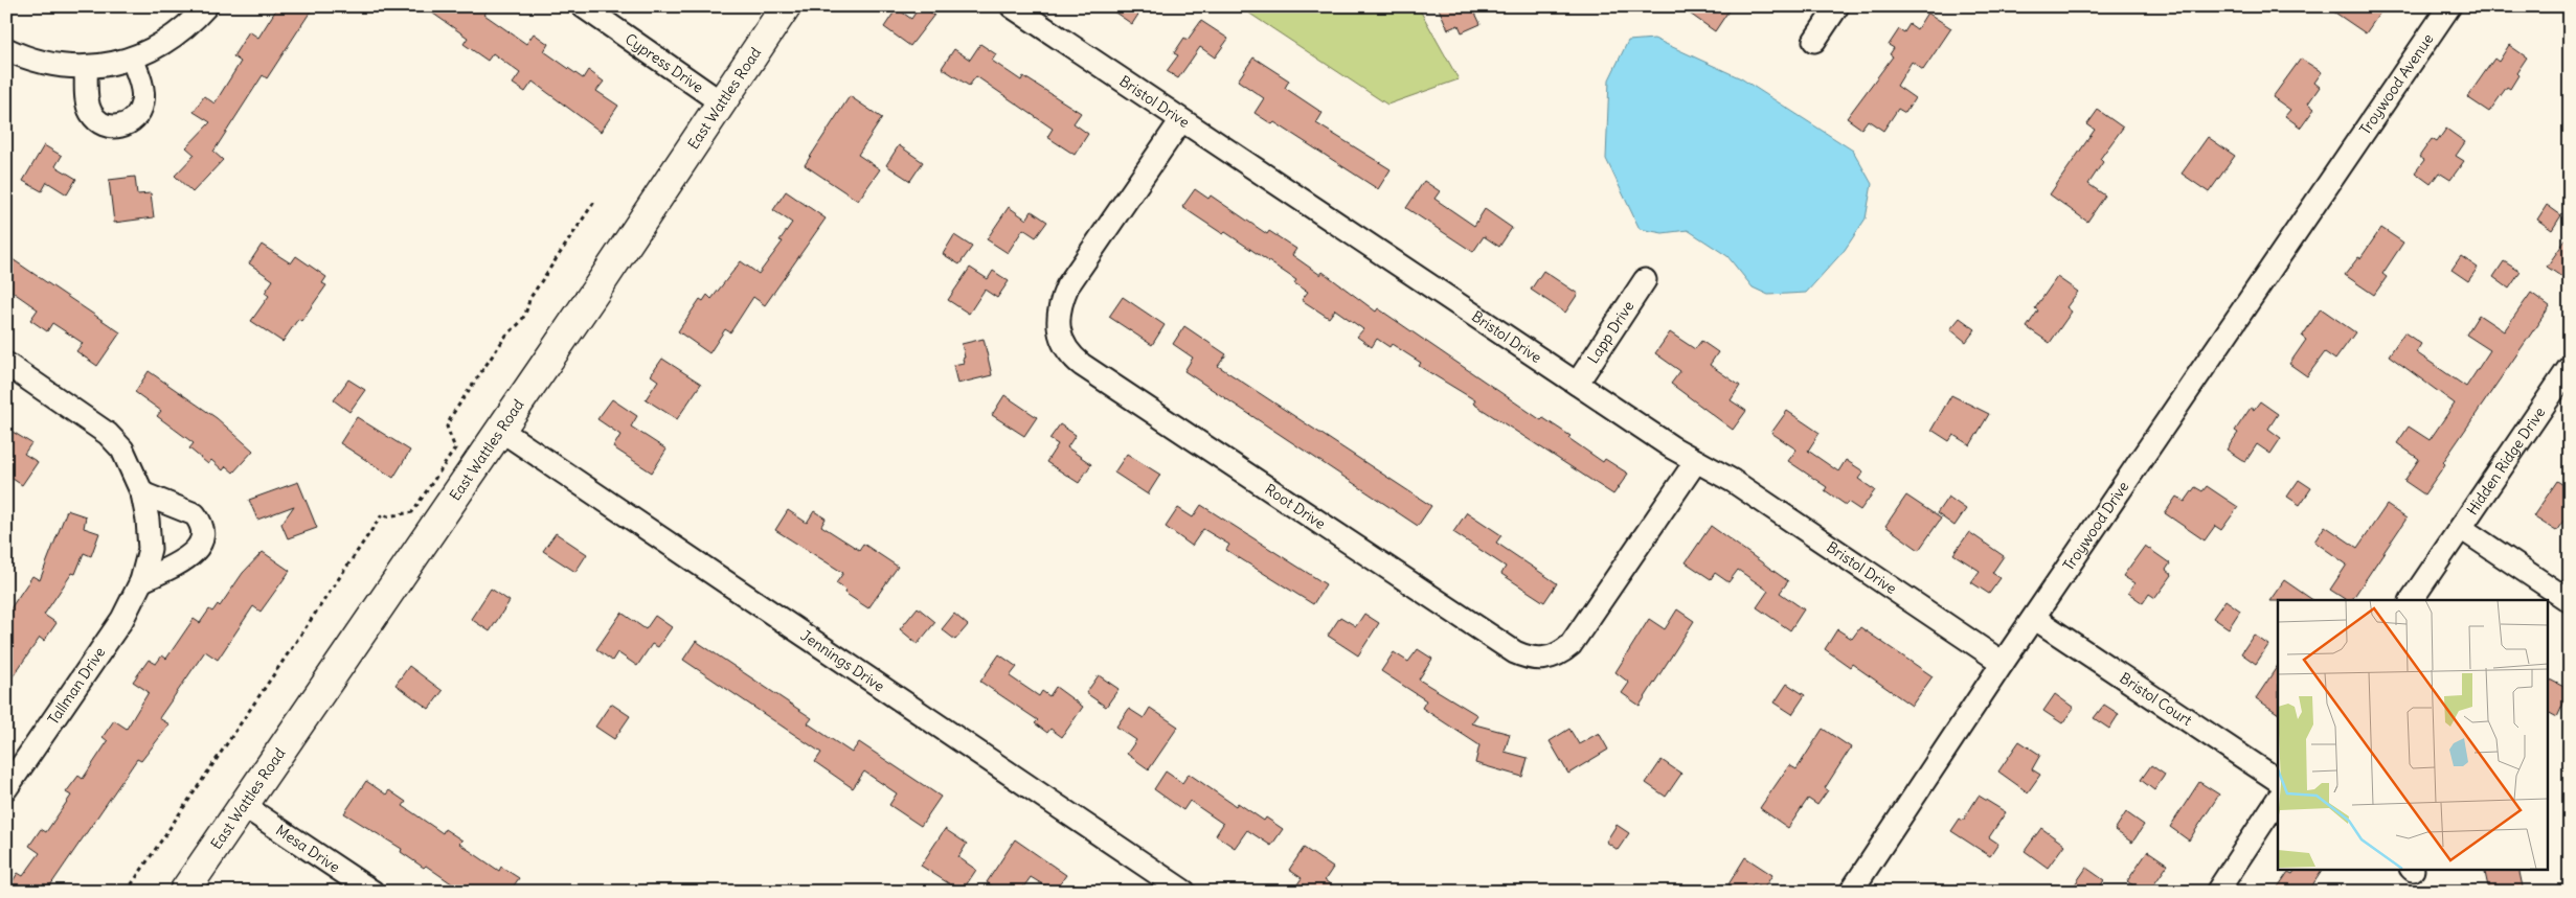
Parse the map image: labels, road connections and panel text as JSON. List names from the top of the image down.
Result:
{
  "streets": {
    "main road": ["East Wattles Road"],
    "street": [
      "Cypress Drive",
      "Troywood Avenue",
      "Bristol Drive",
      "Lapp Drive",
      "Hidden Ridge Drive",
      "Root Drive",
      "Troywood Drive",
      "Jennings Drive",
      "Tallman Drive",
      "Bristol Court",
      "Mesa Drive"
    ]
  },
  "crossings": [
    ["Cypress Drive", "East Wattles Road"],
    ["Troywood Avenue", "Troywood Drive"],
    ["East Wattles Road", "Jennings Drive"],
    ["East Wattles Road", "Mesa Drive"],
    ["Bristol Drive", "Lapp Drive"],
    ["Bristol Drive", "Root Drive"],
    ["Bristol Drive", "Troywood Drive"],
    ["Troywood Drive", "Bristol Court"]
  ]
}
